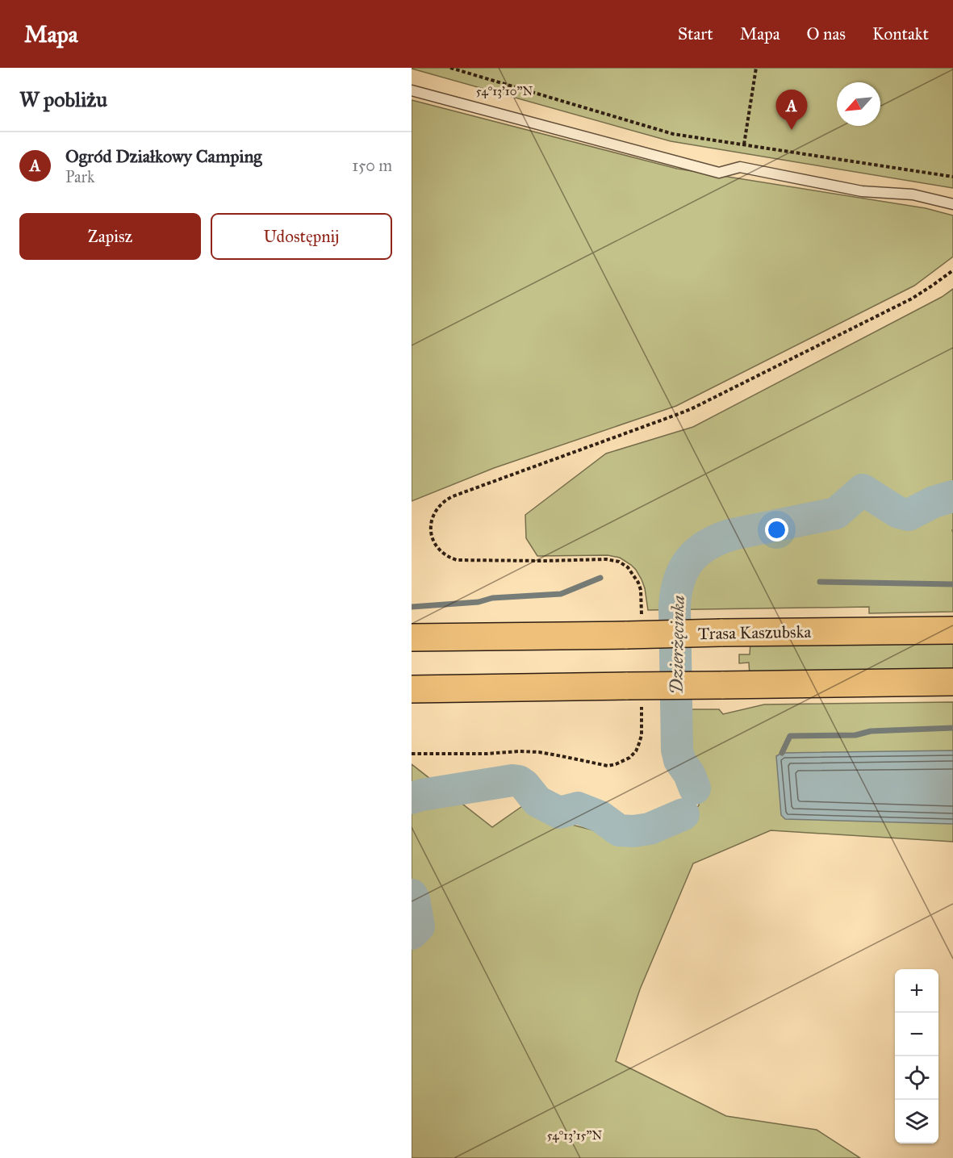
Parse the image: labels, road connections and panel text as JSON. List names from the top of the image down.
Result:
{
  "streets": {
    "highway": ["Trasa Kaszubska"]
  },
  "water": ["Dzierżęcinka"],
  "north": "bottom left",
  "page": {
    "header": "Mapa",
    "nav": [
      "Start",
      "Mapa",
      "O nas",
      "Kontakt"
    ],
    "heading": "W pobliżu",
    "pins": "A",
    "list": [
      {
        "mark": "A",
        "name": "Ogród Działkowy Camping",
        "note": "Park",
        "value": "150 m"
      }
    ],
    "buttons": ["Zapisz", "Udostępnij"],
    "map_buttons": ["+", "−"]
  },
  "coordinates": ["54°13'10\"N", "54°13'15\"N"]
}
